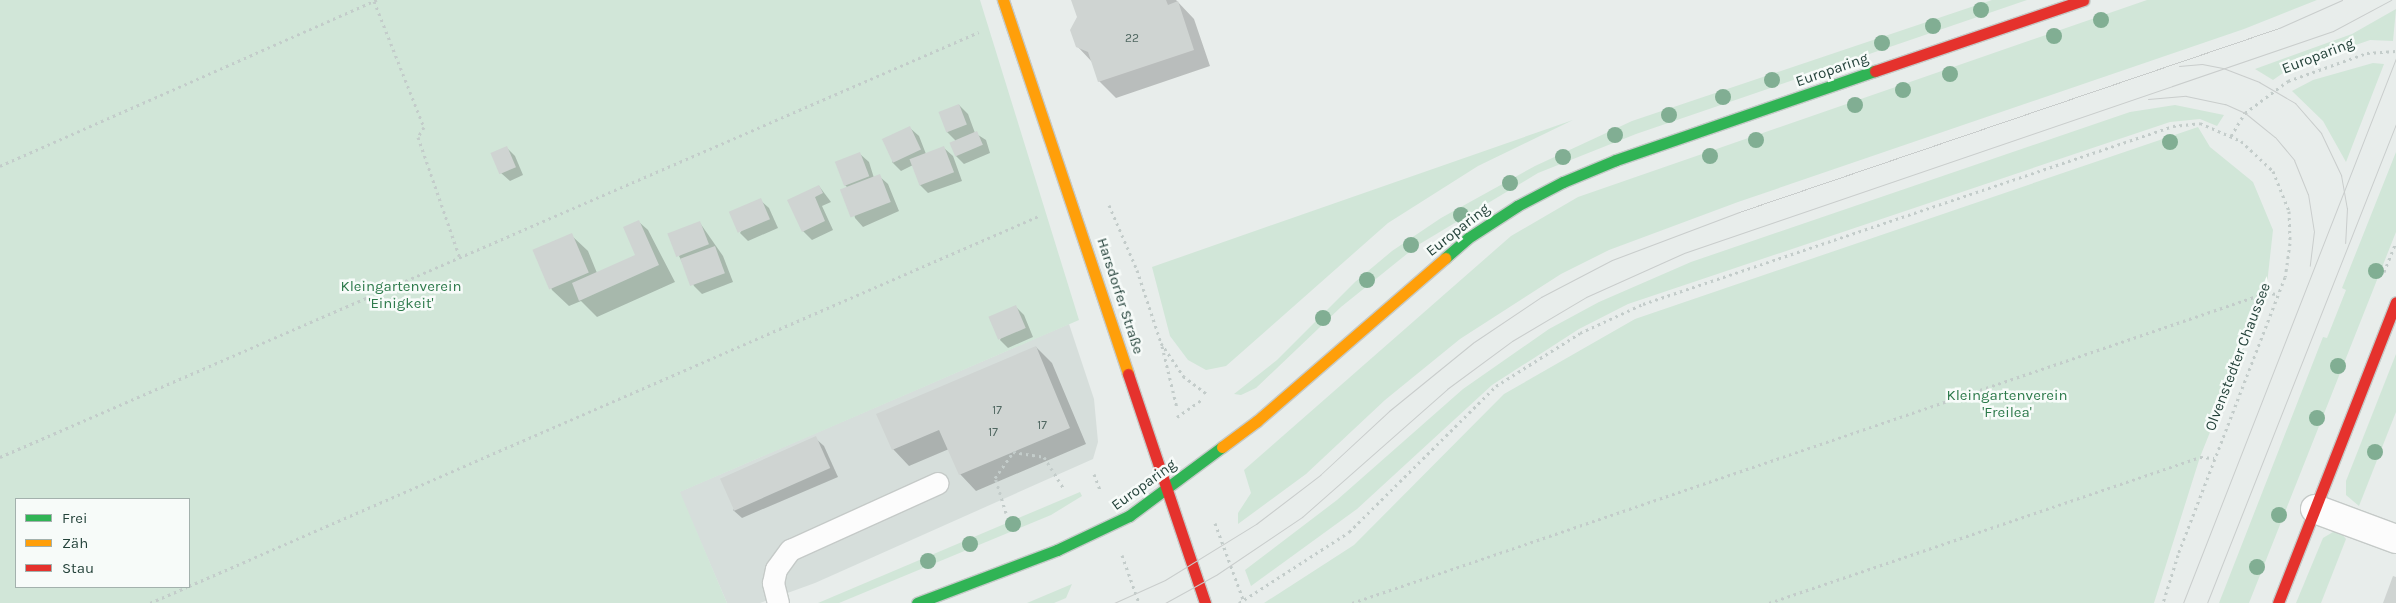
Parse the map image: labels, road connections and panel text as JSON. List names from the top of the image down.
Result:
{
  "streets": {
    "main road": ["Europaring", "Harsdorfer Straße"],
    "path": ["Olvenstedter Chaussee"]
  },
  "crossings": [
    ["Europaring", "Harsdorfer Straße"],
    ["Europaring", "Olvenstedter Chaussee"]
  ],
  "parks": ["Kleingartenverein 'Einigkeit'", "Kleingartenverein 'Freilea'"],
  "house_numbers": [
    "22",
    "17",
    "17",
    "17"
  ],
  "legend": ["Frei", "Zäh", "Stau"]
}
